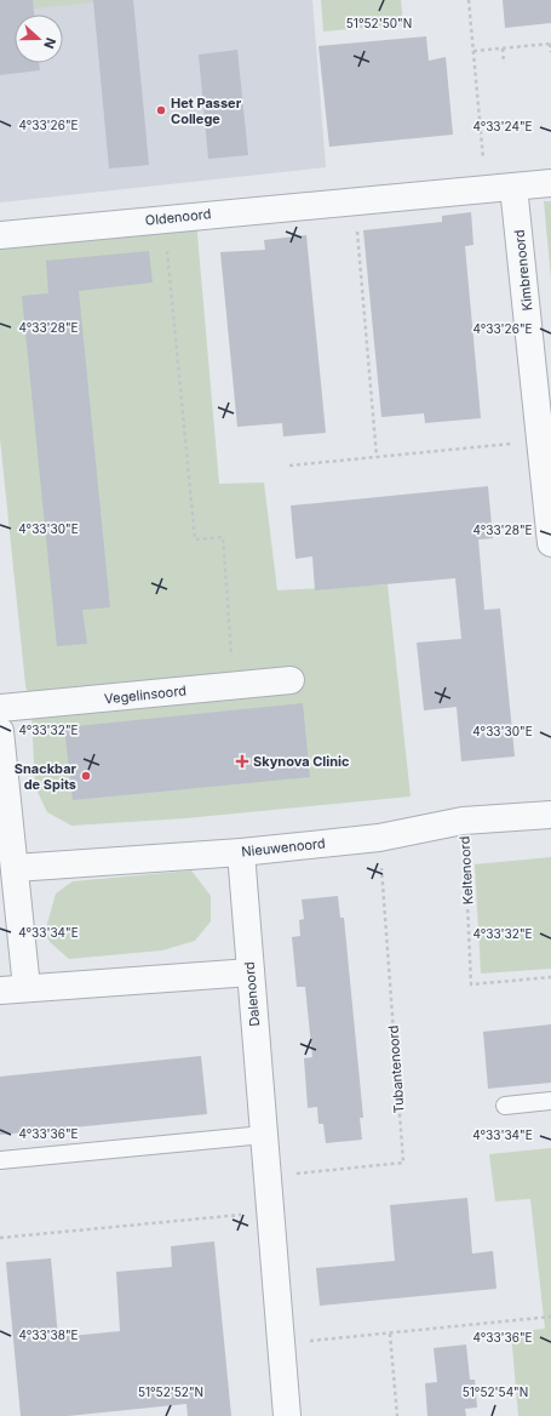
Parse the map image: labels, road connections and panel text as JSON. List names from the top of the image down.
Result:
{
  "streets": {
    "street": [
      "Oldenoord",
      "Kimbrenoord",
      "Vegelinsoord",
      "Nieuwenoord",
      "Dalenoord"
    ],
    "path": ["Keltenoord", "Tubantenoord"]
  },
  "crossings": [
    ["Oldenoord", "Kimbrenoord"],
    ["Nieuwenoord", "Keltenoord"],
    ["Nieuwenoord", "Dalenoord"],
    ["Nieuwenoord", "Tubantenoord"],
    ["Dalenoord", "Tubantenoord"]
  ],
  "places": {
    "other": ["Het Passer College", "Snackbar de Spits"],
    "health": ["Skynova Clinic"]
  },
  "north": "right",
  "coordinates": [
    "51°52'50\"N",
    "4°33'26\"E",
    "4°33'24\"E",
    "4°33'28\"E",
    "4°33'30\"E",
    "4°33'32\"E",
    "4°33'34\"E",
    "4°33'36\"E",
    "4°33'38\"E",
    "51°52'52\"N",
    "51°52'54\"N"
  ]
}
